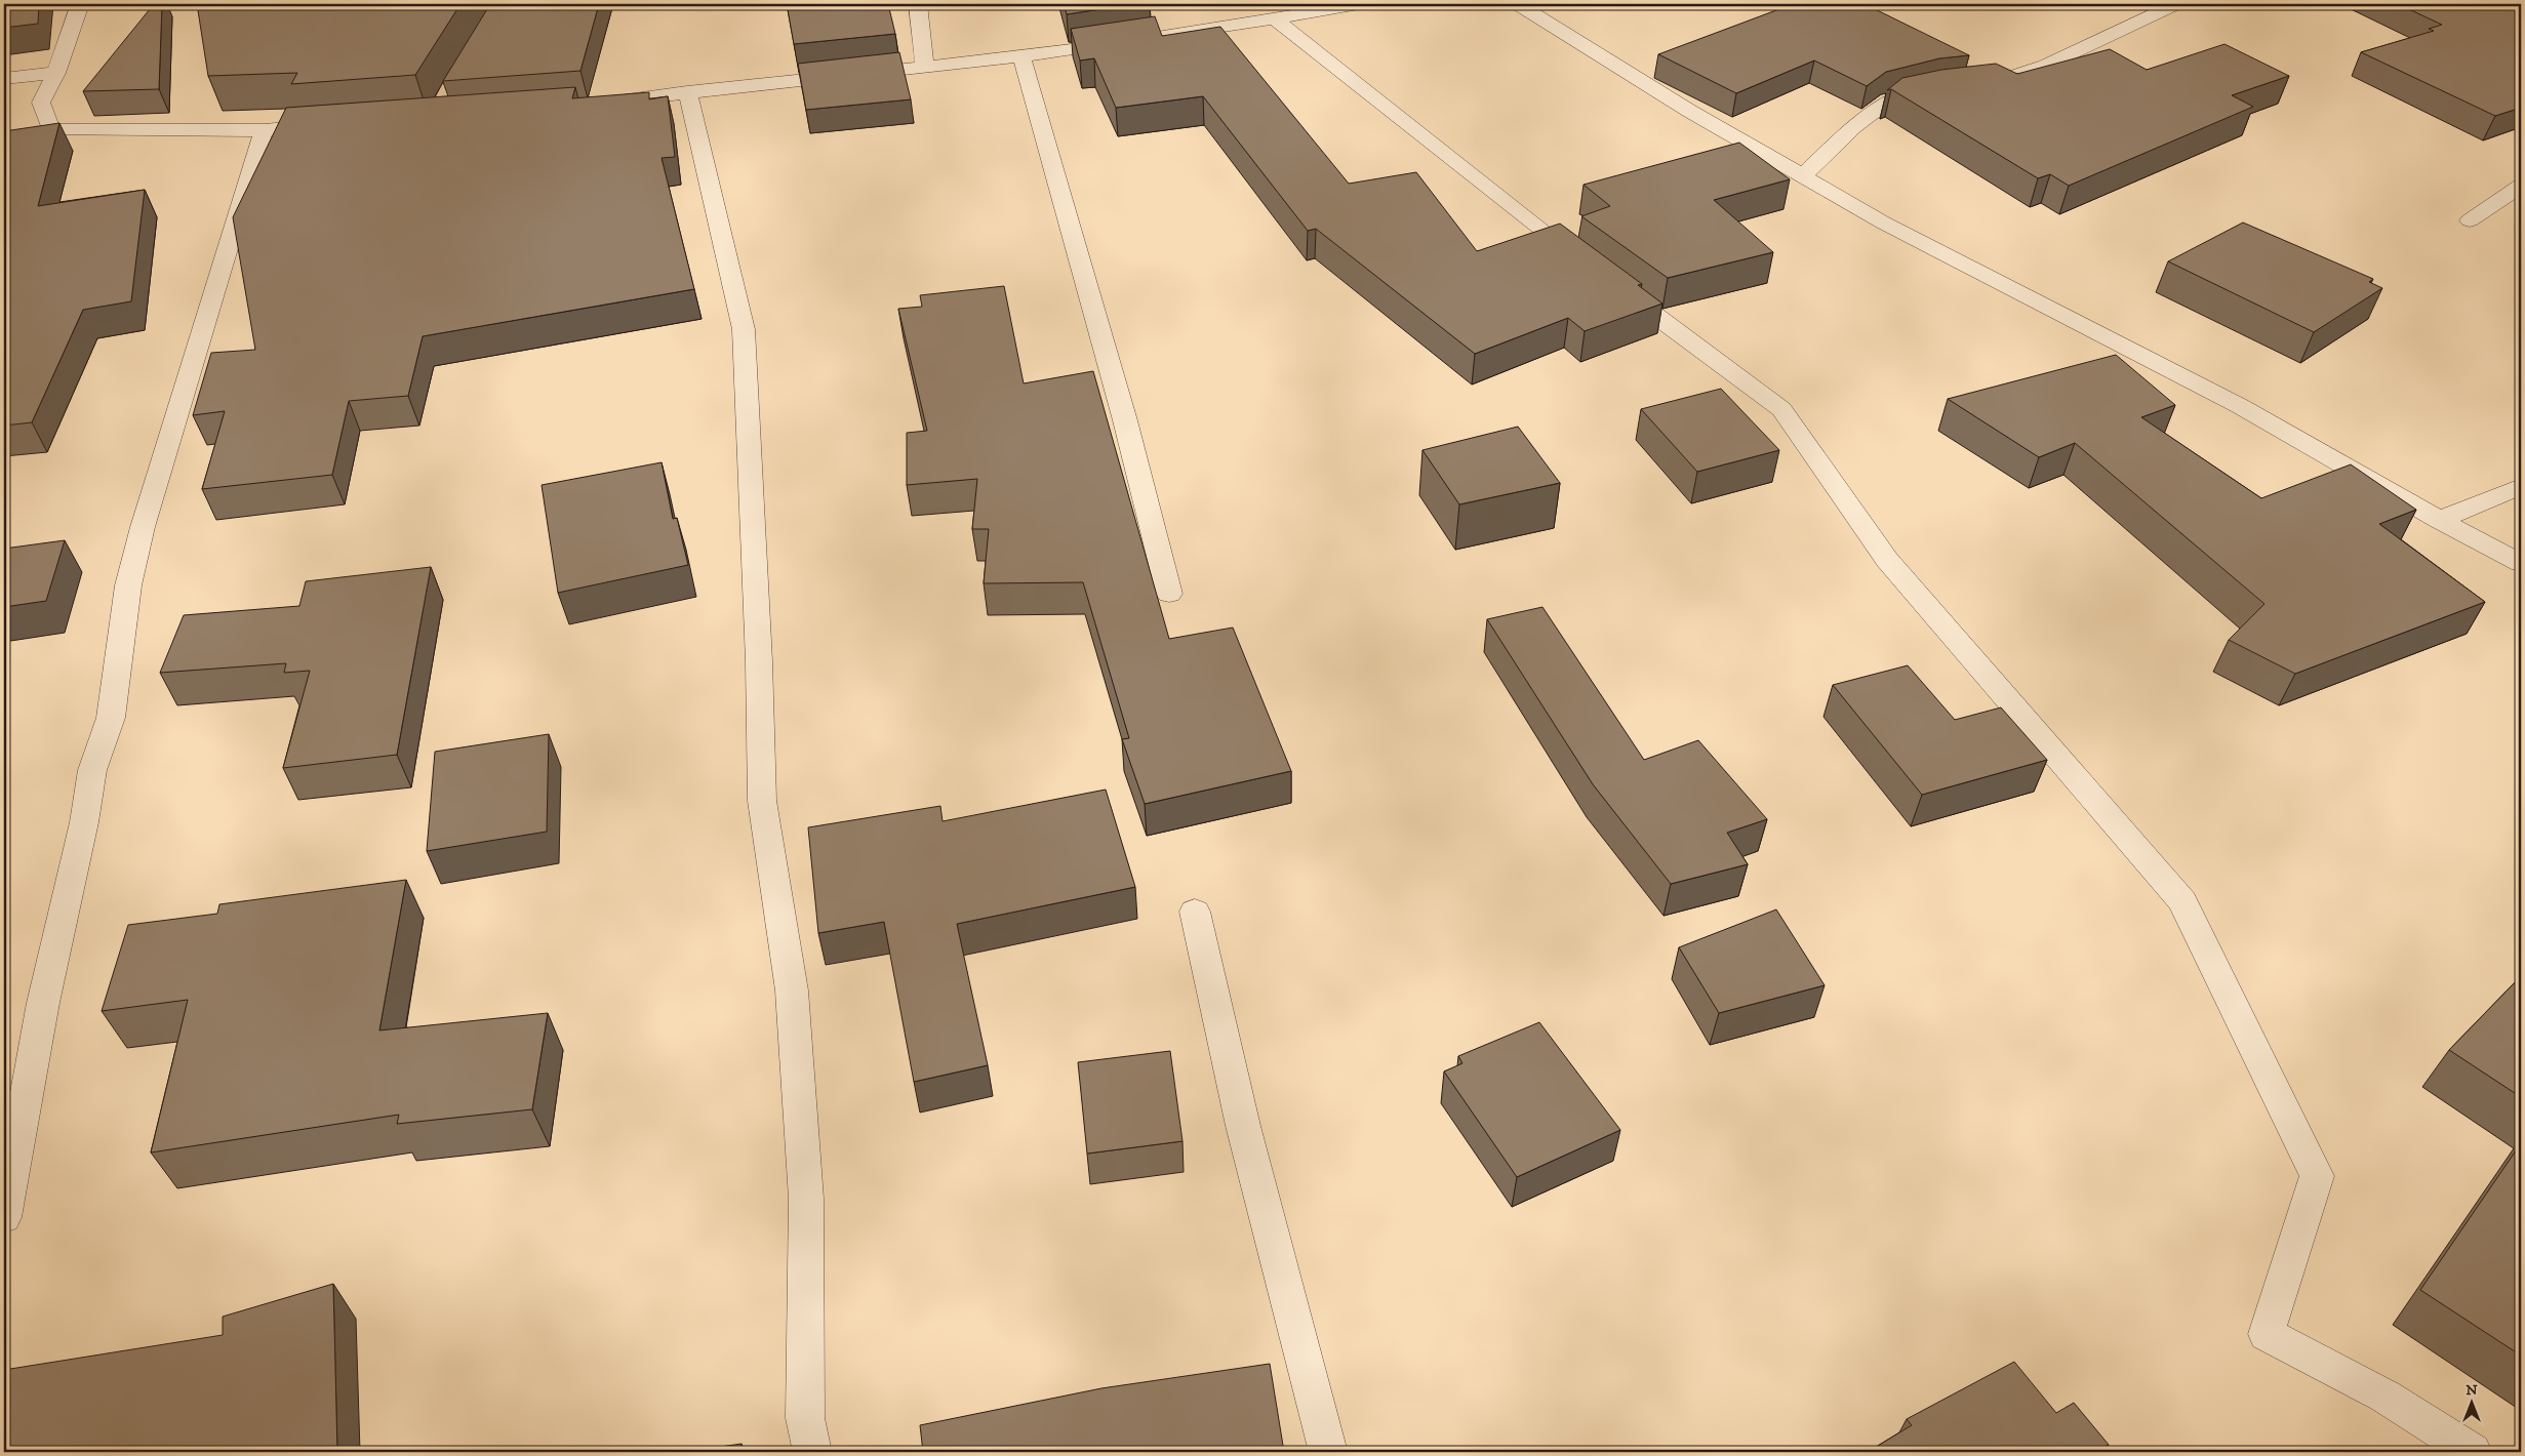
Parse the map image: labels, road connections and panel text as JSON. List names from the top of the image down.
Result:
{
  "north": "top"
}
